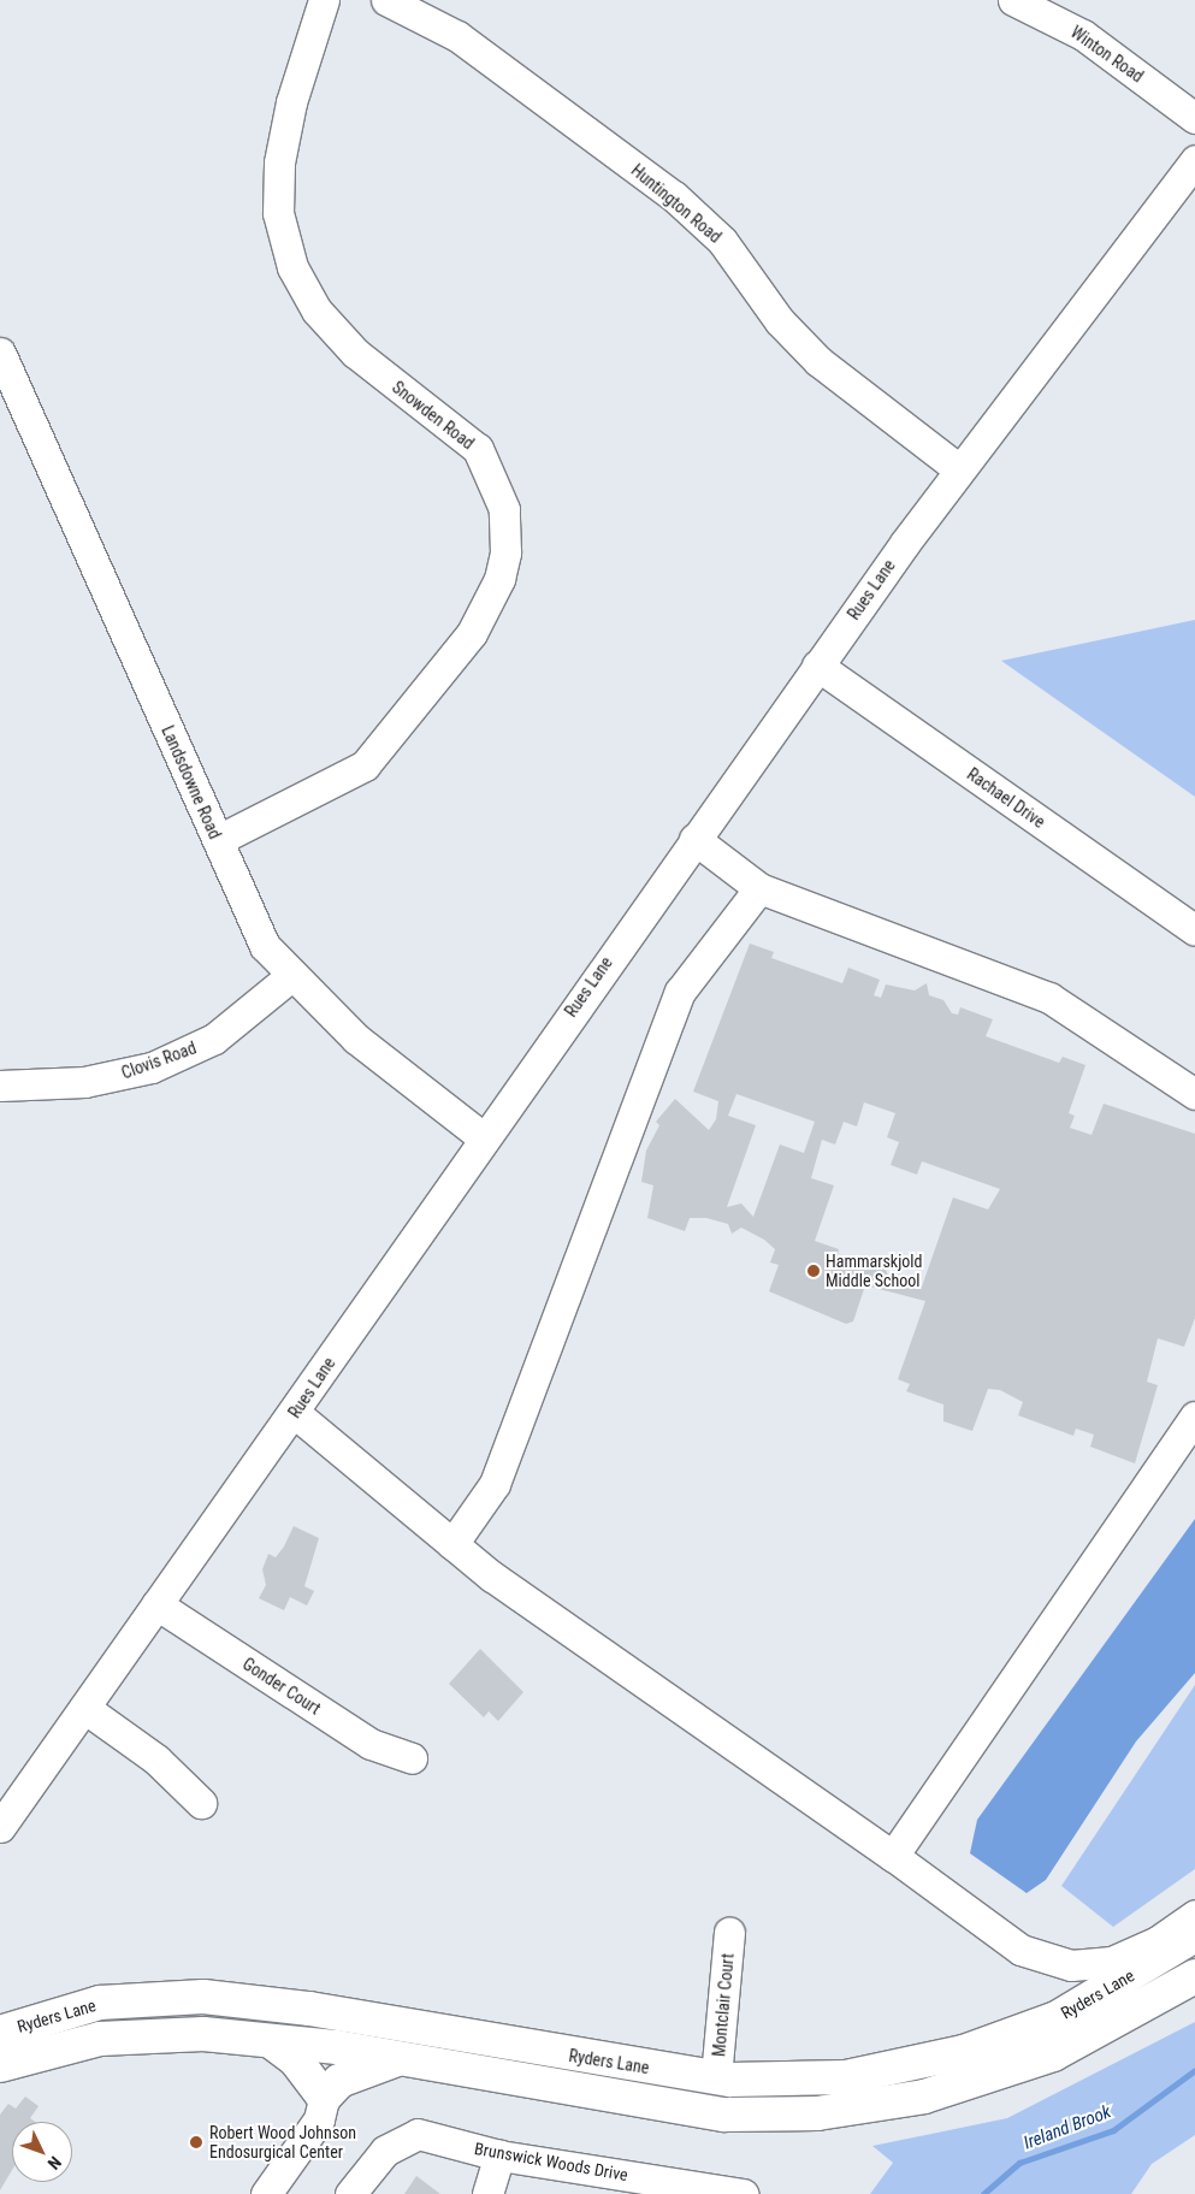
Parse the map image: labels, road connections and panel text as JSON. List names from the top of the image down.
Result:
{
  "streets": {
    "main road": ["Ryders Lane"],
    "street": [
      "Winton Road",
      "Huntington Road",
      "Snowden Road",
      "Rues Lane",
      "Landsdowne Road",
      "Rachael Drive",
      "Clovis Road",
      "Gonder Court",
      "Montclair Court",
      "Brunswick Woods Drive"
    ]
  },
  "crossings": [
    ["Huntington Road", "Rues Lane"],
    ["Snowden Road", "Landsdowne Road"],
    ["Rues Lane", "Landsdowne Road"],
    ["Rues Lane", "Rachael Drive"],
    ["Rues Lane", "Gonder Court"],
    ["Landsdowne Road", "Clovis Road"],
    ["Ryders Lane", "Montclair Court"]
  ],
  "water": ["Ireland Brook"],
  "places": ["Hammarskjold Middle School", "Robert Wood Johnson Endosurgical Center"],
  "north": "bottom right"
}
